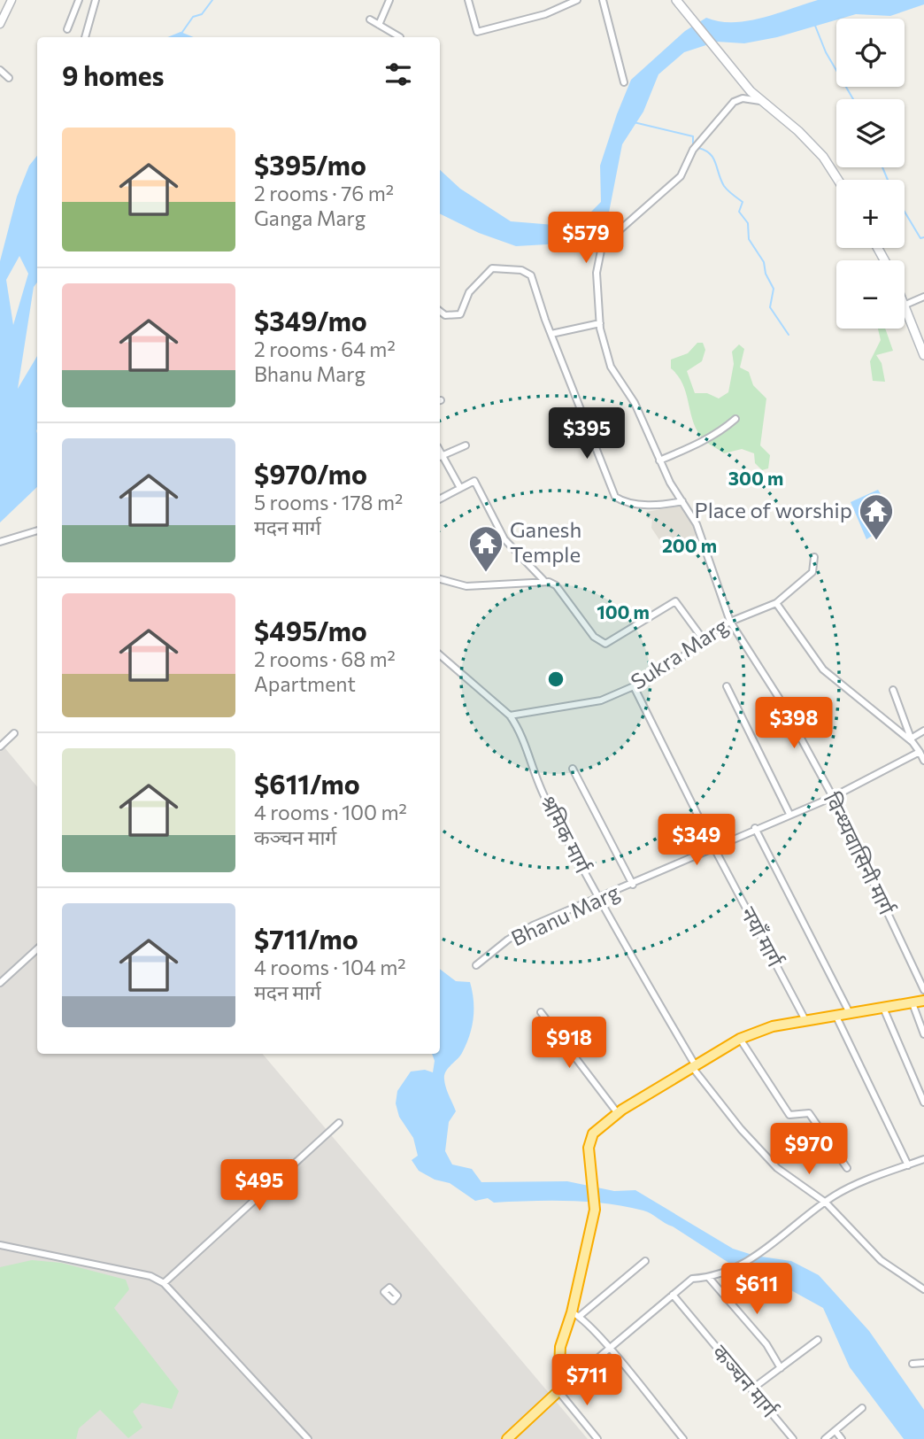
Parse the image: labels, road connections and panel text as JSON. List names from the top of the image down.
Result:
{
  "streets": {
    "street": [
      "Sukra Marg",
      "श्रमिक मार्ग",
      "विन्ध्यवासिनी मार्ग",
      "Bhanu Marg",
      "नयाँ मार्ग",
      "कञ्चन मार्ग"
    ]
  },
  "crossings": [
    ["Sukra Marg", "श्रमिक मार्ग"],
    ["Sukra Marg", "विन्ध्यवासिनी मार्ग"],
    ["Sukra Marg", "नयाँ मार्ग"],
    ["श्रमिक मार्ग", "Bhanu Marg"],
    ["विन्ध्यवासिनी मार्ग", "Bhanu Marg"],
    ["Bhanu Marg", "नयाँ मार्ग"]
  ],
  "places": {
    "temple": ["Place of worship", "Ganesh Temple"]
  },
  "page": {
    "map_buttons": ["+", "−"],
    "heading": "9 homes",
    "list": [
      {
        "name": "$395/mo",
        "note": "2 rooms · 76 m² · Ganga Marg"
      },
      {
        "name": "$349/mo",
        "note": "2 rooms · 64 m² · Bhanu Marg"
      },
      {
        "name": "$970/mo",
        "note": "5 rooms · 178 m² · मदन मार्ग"
      },
      {
        "name": "$495/mo",
        "note": "2 rooms · 68 m² · Apartment"
      },
      {
        "name": "$611/mo",
        "note": "4 rooms · 100 m² · कञ्चन मार्ग"
      },
      {
        "name": "$711/mo",
        "note": "4 rooms · 104 m² · मदन मार्ग"
      }
    ],
    "price": [
      "$579",
      "$395",
      "$398",
      "$349",
      "$918",
      "$970",
      "$495",
      "$611",
      "$711"
    ]
  },
  "rings": ["300 m", "200 m", "100 m"]
}
